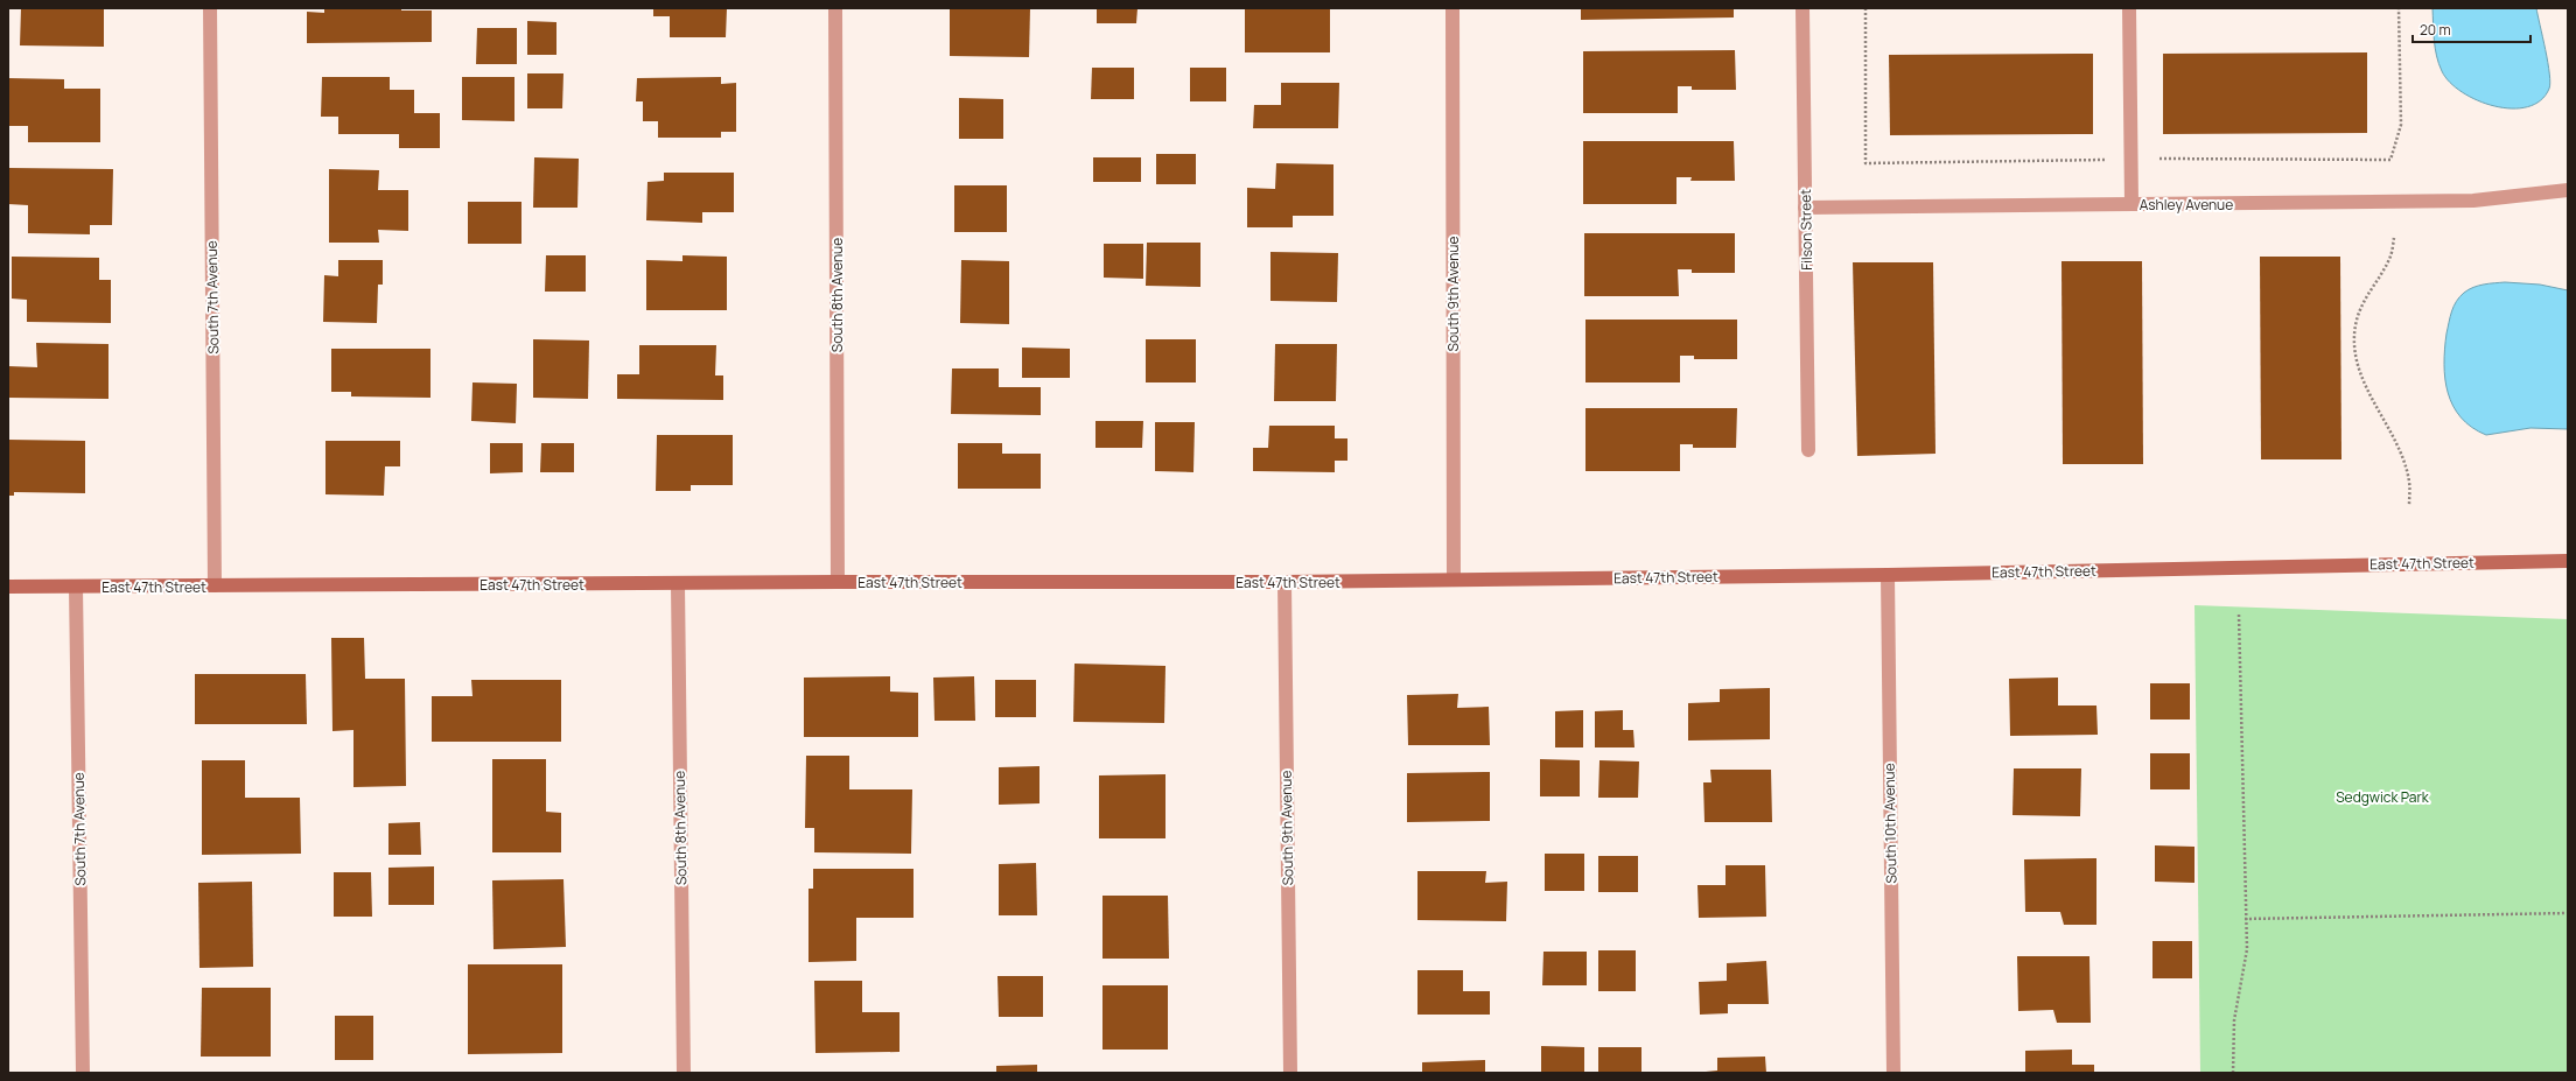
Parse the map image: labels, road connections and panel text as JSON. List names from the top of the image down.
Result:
{
  "streets": {
    "main road": ["East 47th Street"],
    "street": [
      "Ashley Avenue",
      "Filson Street",
      "South 9th Avenue",
      "South 8th Avenue",
      "South 7th Avenue",
      "South 10th Avenue"
    ]
  },
  "crossings": [
    ["Ashley Avenue", "Filson Street"],
    ["South 9th Avenue", "East 47th Street"],
    ["South 8th Avenue", "East 47th Street"],
    ["South 7th Avenue", "East 47th Street"],
    ["East 47th Street", "South 10th Avenue"]
  ],
  "parks": ["Sedgwick Park"],
  "scale_bar": "20 m"
}
